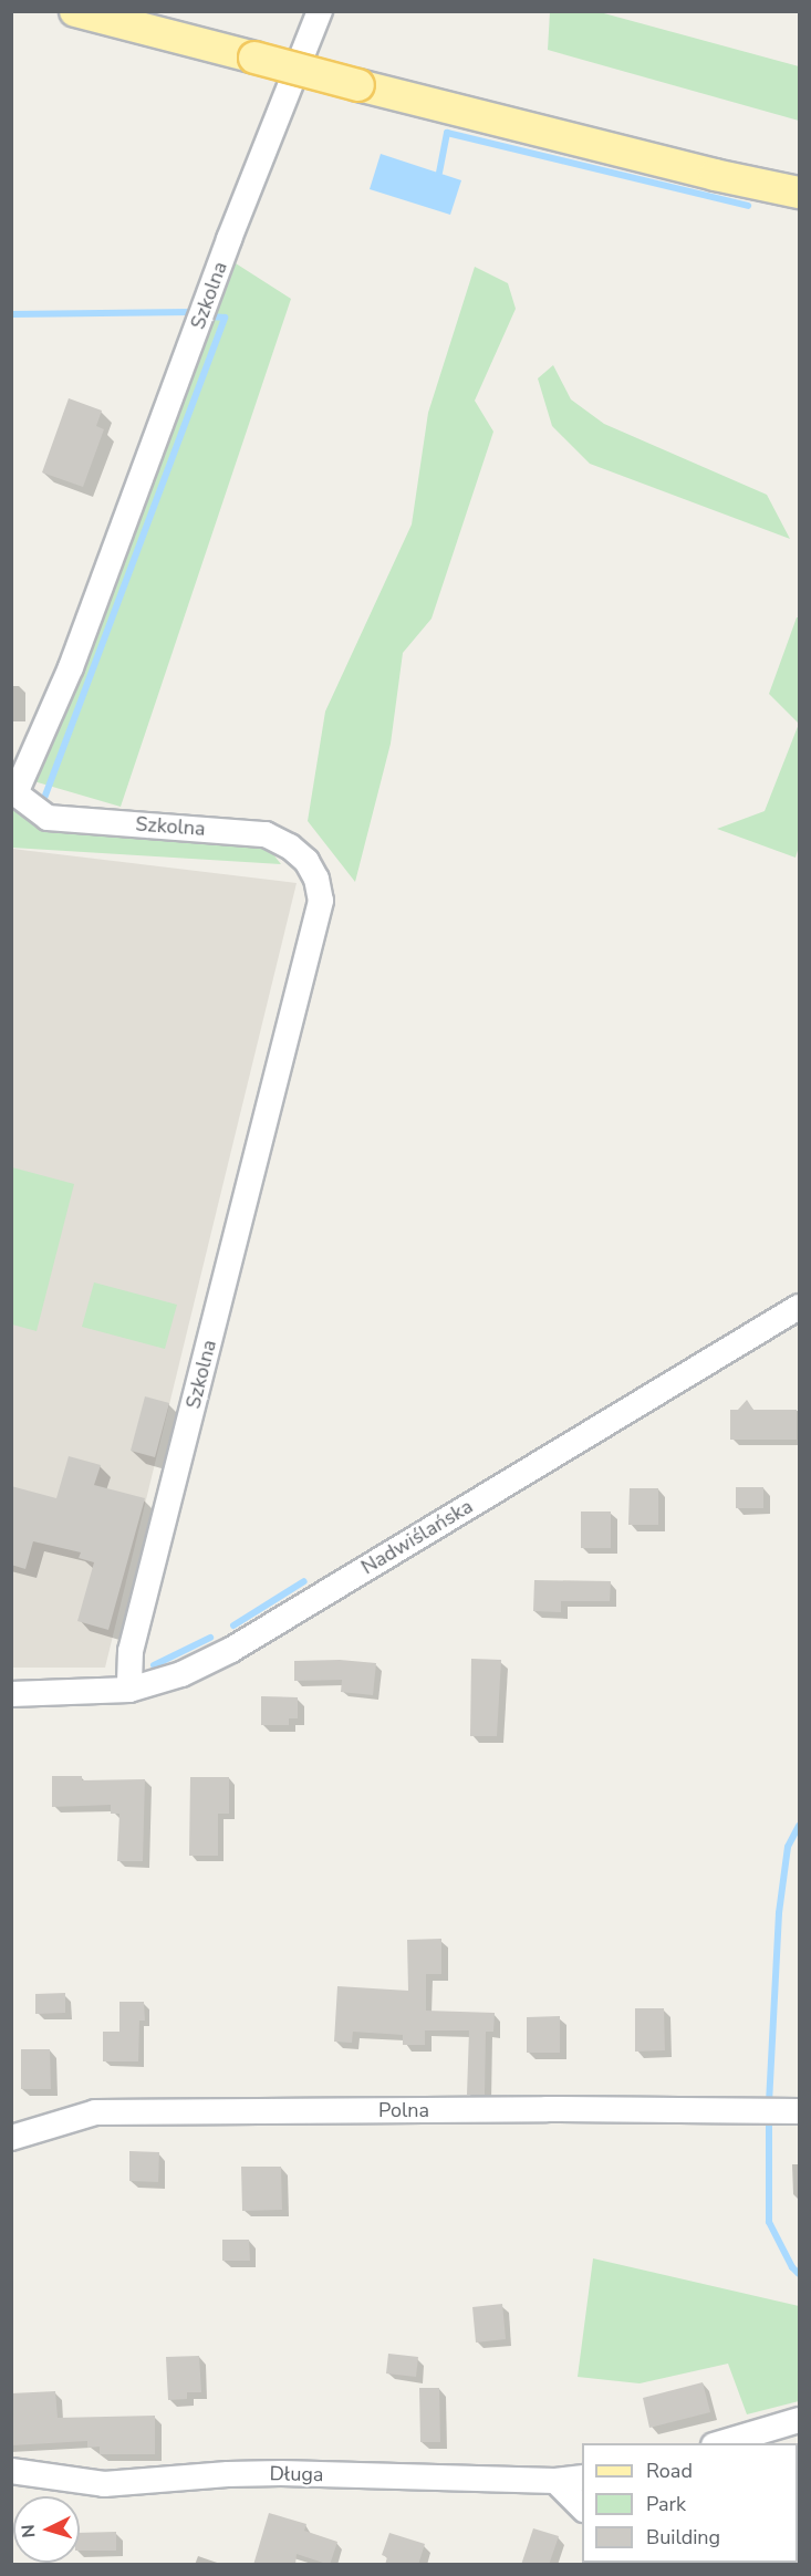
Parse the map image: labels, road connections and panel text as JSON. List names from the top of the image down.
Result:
{
  "streets": {
    "street": [
      "Szkolna",
      "Nadwiślańska",
      "Polna",
      "Długa"
    ]
  },
  "crossings": [
    ["Szkolna", "Nadwiślańska"]
  ],
  "legend": ["Road", "Park", "Building"],
  "north": "left"
}
